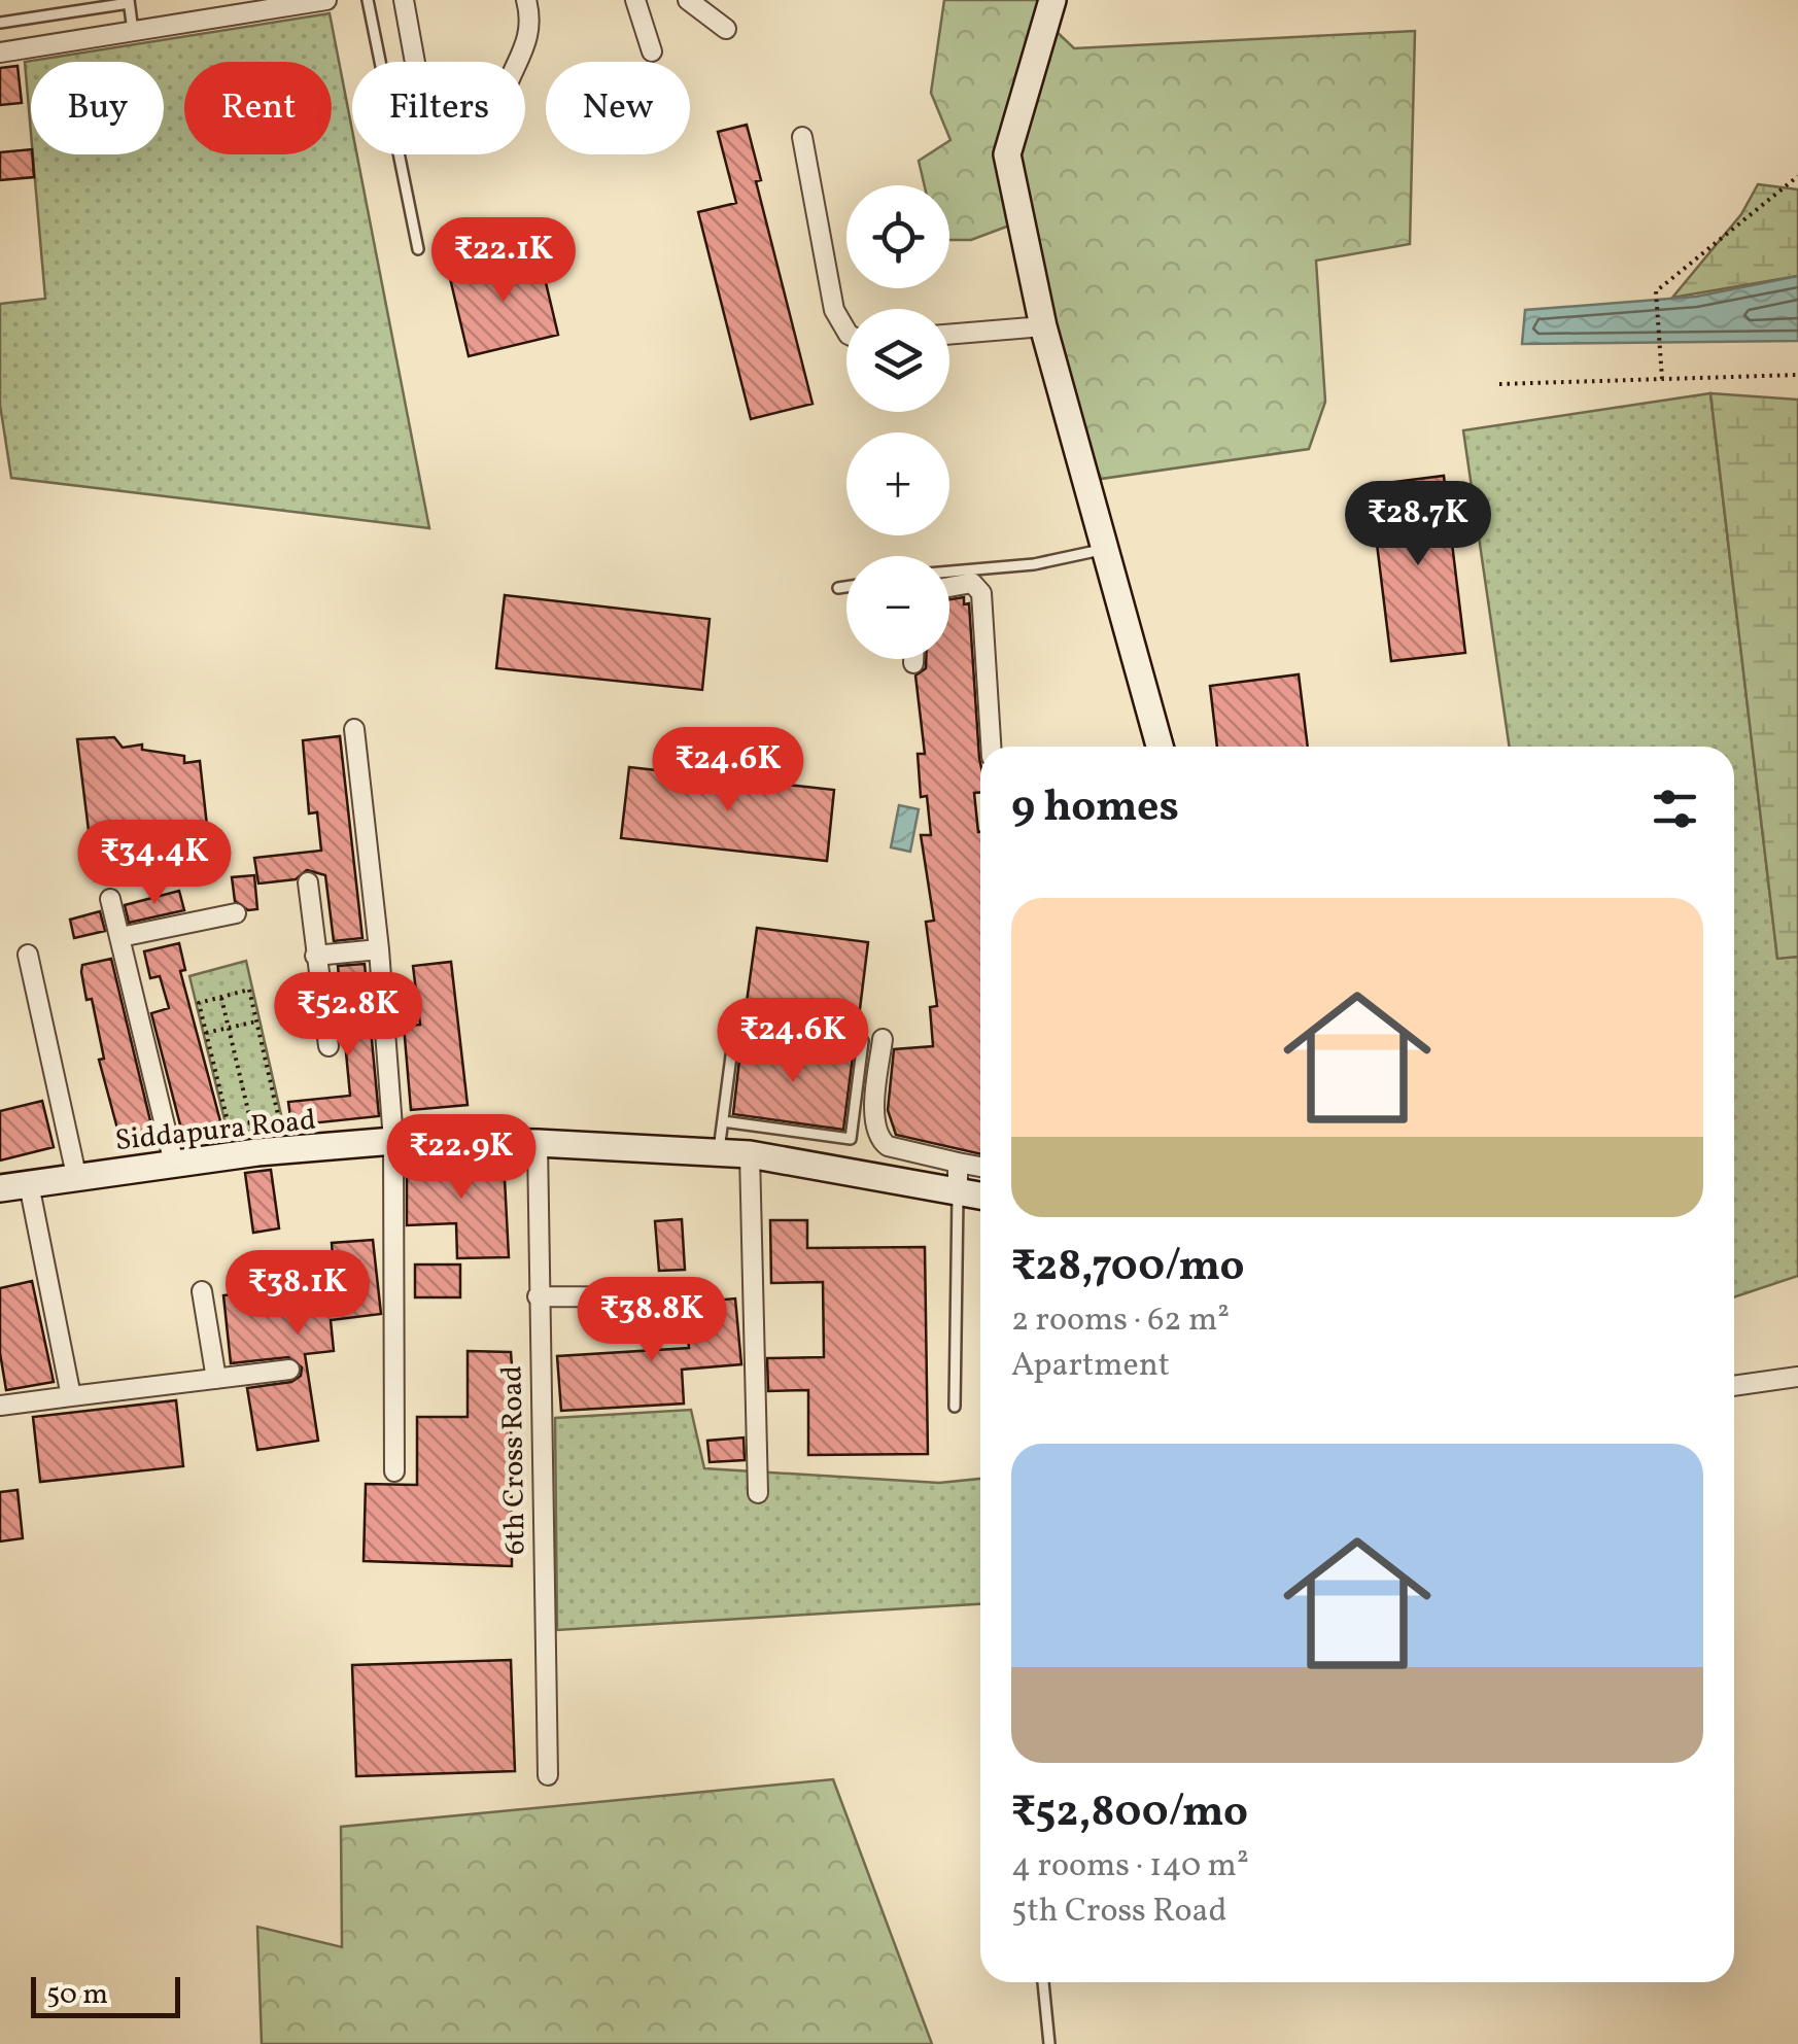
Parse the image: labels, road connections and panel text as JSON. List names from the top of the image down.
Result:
{
  "streets": {
    "street": ["Siddapura Road", "6th Cross Road"]
  },
  "crossings": [
    ["Siddapura Road", "6th Cross Road"]
  ],
  "scale_bar": "50 m",
  "page": {
    "chip": [
      "Buy",
      "Rent",
      "Filters",
      "New"
    ],
    "map_buttons": ["+", "−"],
    "price": [
      "₹22.1K",
      "₹28.7K",
      "₹24.6K",
      "₹34.4K",
      "₹52.8K",
      "₹24.6K",
      "₹22.9K",
      "₹38.1K",
      "₹38.8K"
    ],
    "heading": "9 homes",
    "list": [
      {
        "name": "₹28,700/mo",
        "note": "2 rooms · 62 m² · Apartment"
      },
      {
        "name": "₹52,800/mo",
        "note": "4 rooms · 140 m² · 5th Cross Road"
      }
    ],
    "scale": "50 m"
  }
}
